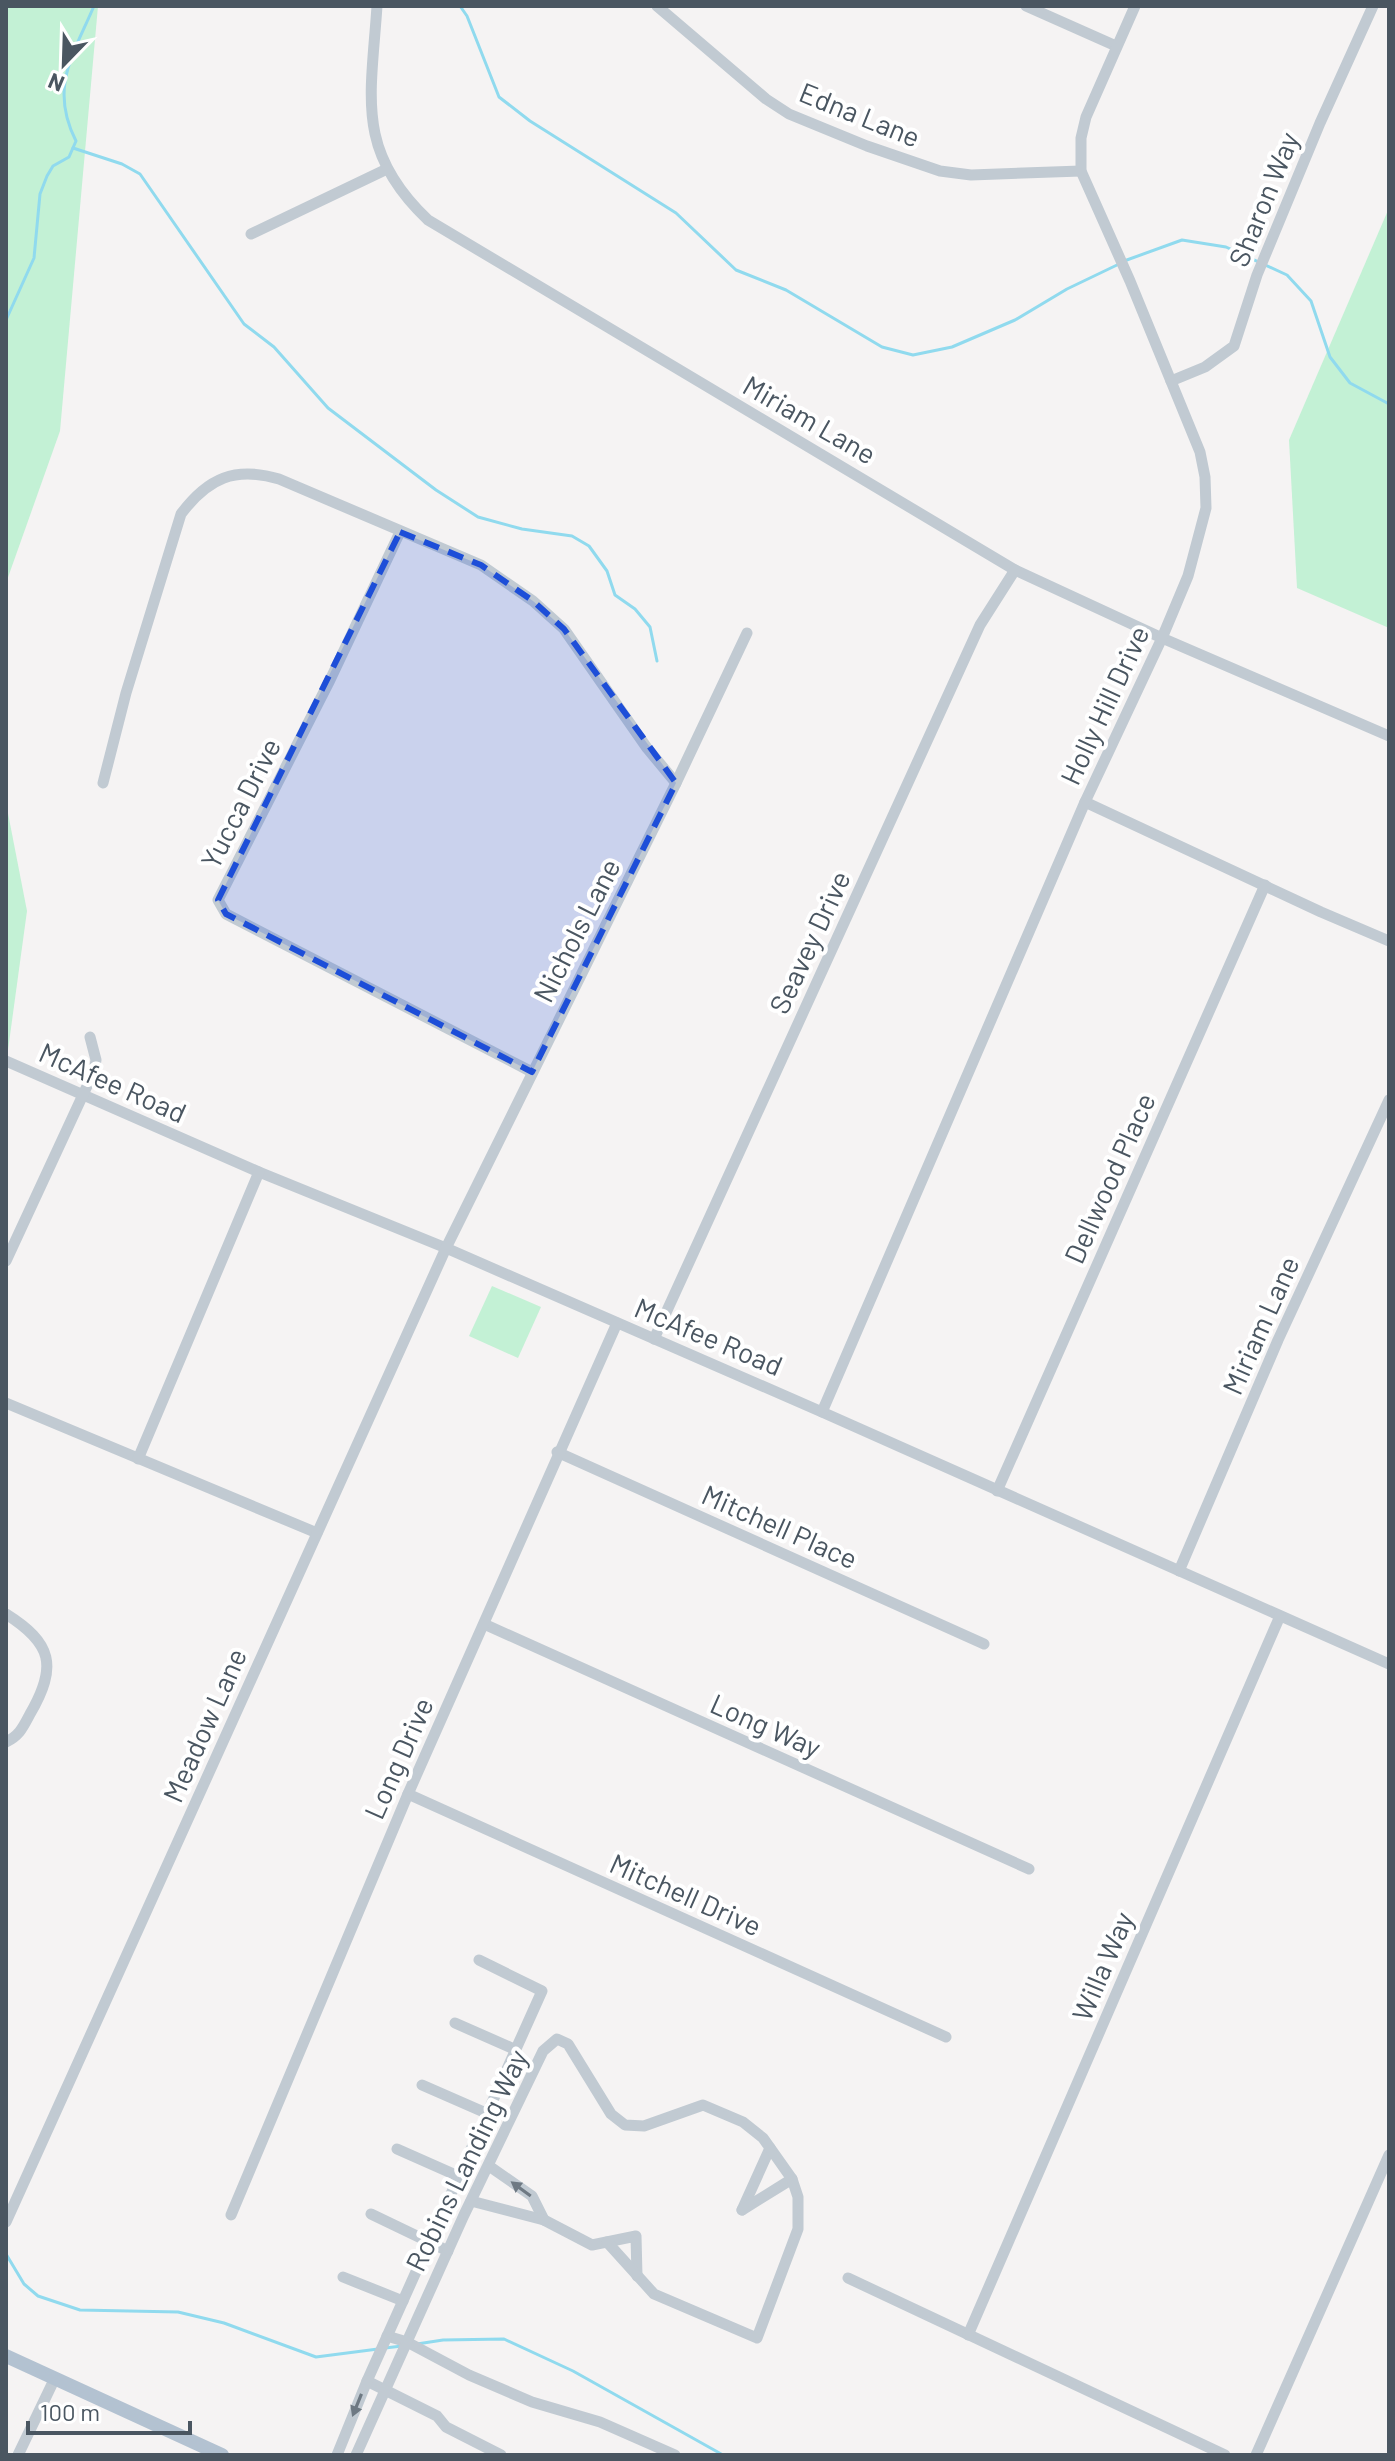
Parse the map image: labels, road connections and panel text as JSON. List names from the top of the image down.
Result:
{
  "streets": {
    "street": [
      "Edna Lane",
      "Sharon Way",
      "Miriam Lane",
      "Holly Hill Drive",
      "Yucca Drive",
      "Nichols Lane",
      "Seavey Drive",
      "McAfee Road",
      "Dellwood Place",
      "Mitchell Place",
      "Meadow Lane",
      "Long Way",
      "Long Drive",
      "Mitchell Drive",
      "Willa Way",
      "Robins Landing Way"
    ]
  },
  "crossings": [
    ["Edna Lane", "Holly Hill Drive"],
    ["Sharon Way", "Holly Hill Drive"],
    ["Miriam Lane", "Holly Hill Drive"],
    ["Miriam Lane", "Seavey Drive"],
    ["Miriam Lane", "McAfee Road"],
    ["Holly Hill Drive", "McAfee Road"],
    ["Yucca Drive", "Nichols Lane"],
    ["Nichols Lane", "McAfee Road"],
    ["Nichols Lane", "Meadow Lane"],
    ["Seavey Drive", "McAfee Road"],
    ["McAfee Road", "Dellwood Place"],
    ["McAfee Road", "Meadow Lane"],
    ["McAfee Road", "Long Drive"],
    ["McAfee Road", "Willa Way"],
    ["Mitchell Place", "Long Drive"],
    ["Long Way", "Long Drive"],
    ["Long Drive", "Mitchell Drive"]
  ],
  "scale_bar": "100 m",
  "north": "bottom left"
}
